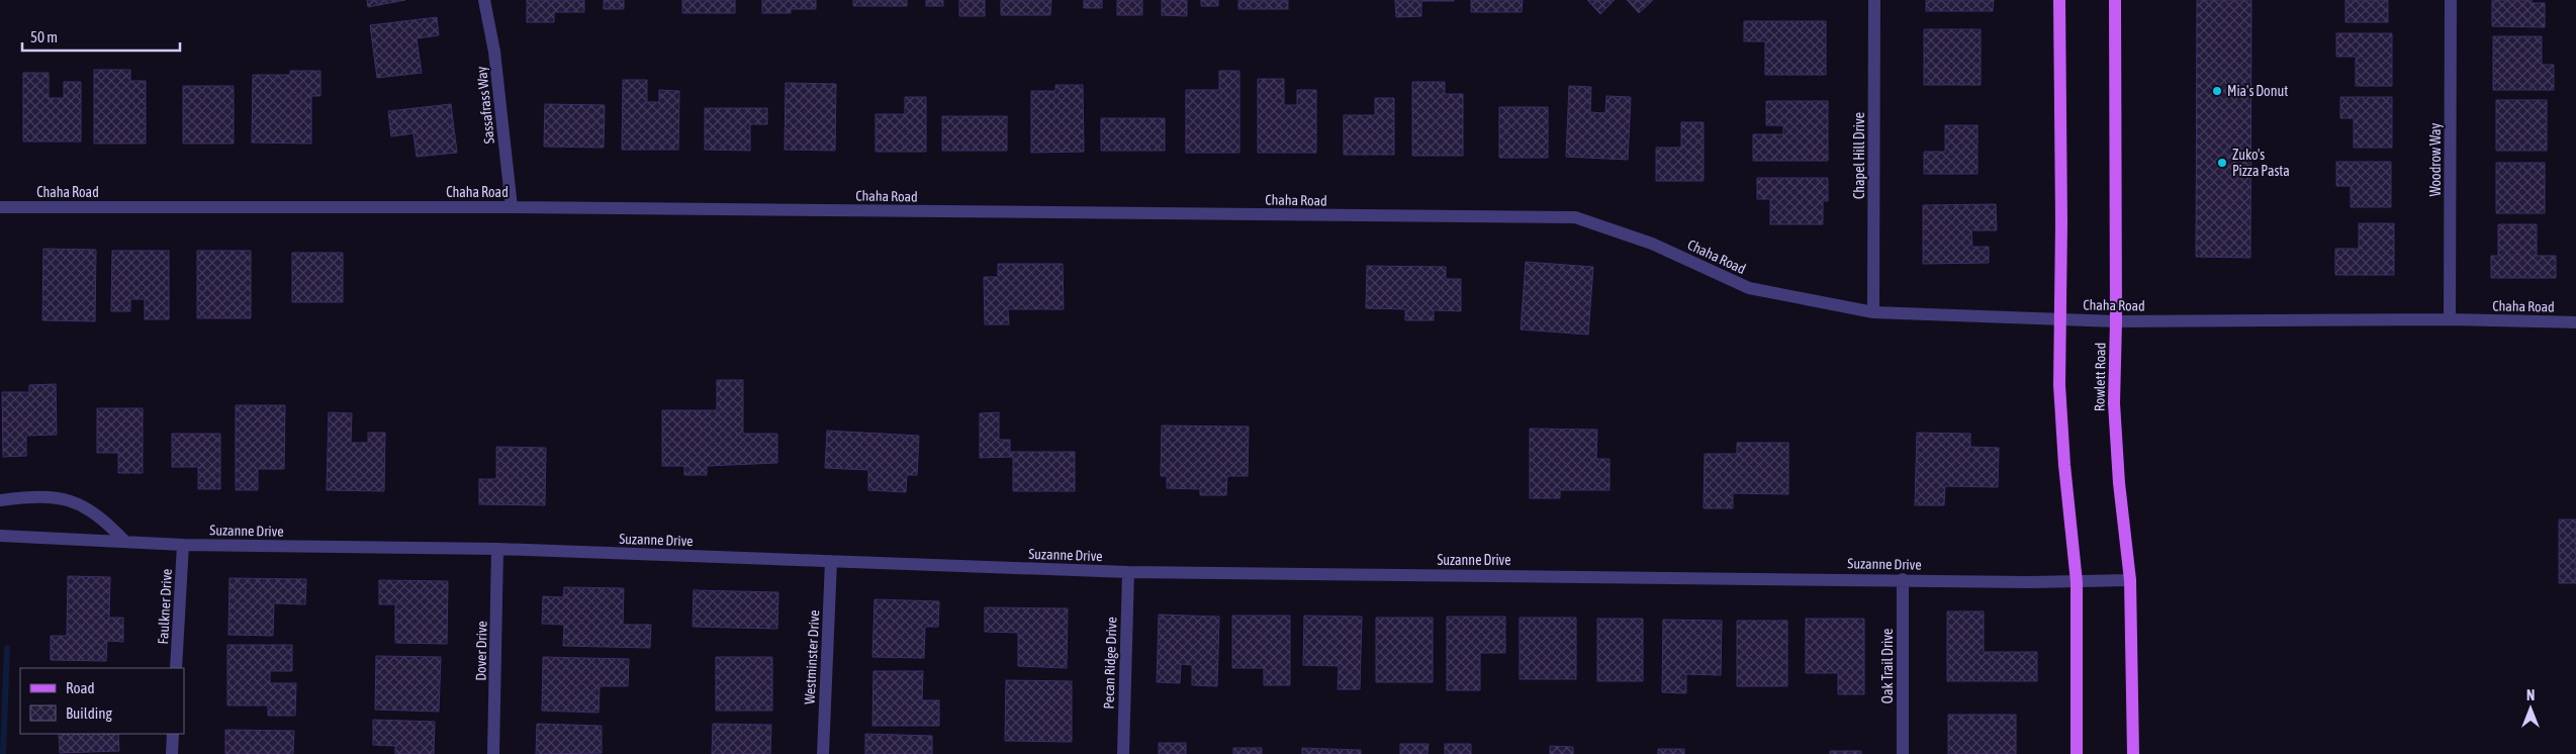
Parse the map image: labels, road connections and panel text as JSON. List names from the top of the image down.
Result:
{
  "streets": {
    "main road": ["Rowlett Road"],
    "street": [
      "Sassafrass Way",
      "Chapel Hill Drive",
      "Woodrow Way",
      "Chaha Road",
      "Suzanne Drive",
      "Faulkner Drive",
      "Dover Drive",
      "Westminster Drive",
      "Pecan Ridge Drive",
      "Oak Trail Drive"
    ]
  },
  "crossings": [
    ["Sassafrass Way", "Chaha Road"],
    ["Chapel Hill Drive", "Chaha Road"],
    ["Woodrow Way", "Chaha Road"],
    ["Chaha Road", "Rowlett Road"],
    ["Rowlett Road", "Suzanne Drive"],
    ["Suzanne Drive", "Faulkner Drive"],
    ["Suzanne Drive", "Dover Drive"],
    ["Suzanne Drive", "Westminster Drive"],
    ["Suzanne Drive", "Pecan Ridge Drive"],
    ["Suzanne Drive", "Oak Trail Drive"]
  ],
  "places": ["Mia's Donut", "Zuko's Pizza Pasta"],
  "legend": ["Road", "Building"],
  "scale_bar": "50 m",
  "north": "top"
}
